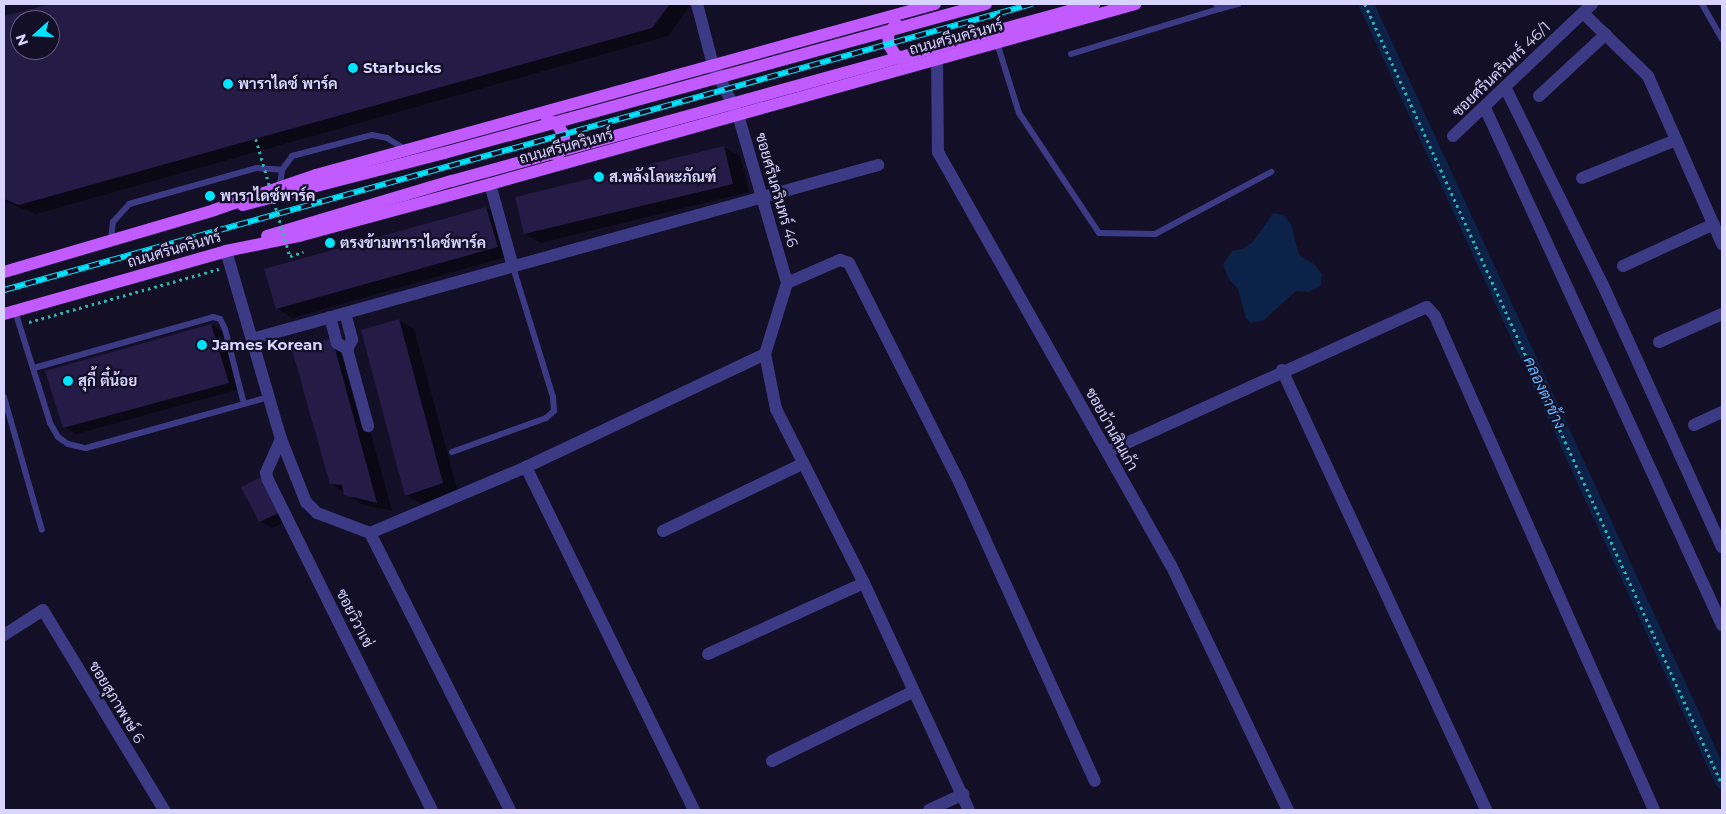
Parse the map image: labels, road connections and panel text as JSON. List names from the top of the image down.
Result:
{
  "streets": {
    "main road": ["ถนนศรีนครินทร์"],
    "street": [
      "ซอยศรีนครินทร์ 46/1",
      "ซอยศรีนครินทร์ 46",
      "ซอยบ้านสินเก้า",
      "ซอยวิวาเช่",
      "ซอยสุภาพงษ์ 6"
    ]
  },
  "crossings": [
    ["ถนนศรีนครินทร์", "ซอยศรีนครินทร์ 46"],
    ["ถนนศรีนครินทร์", "ซอยบ้านสินเก้า"]
  ],
  "water": ["คลองตาช้าง"],
  "places": [
    "Starbucks",
    "พาราไดซ์ พาร์ค",
    "ส.พลังโลหะภัณฑ์",
    "พาราไดซ์พาร์ค",
    "ตรงข้ามพาราไดซ์พาร์ค",
    "James Korean",
    "สุกี้ ตี๋น้อย"
  ],
  "north": "left"
}
